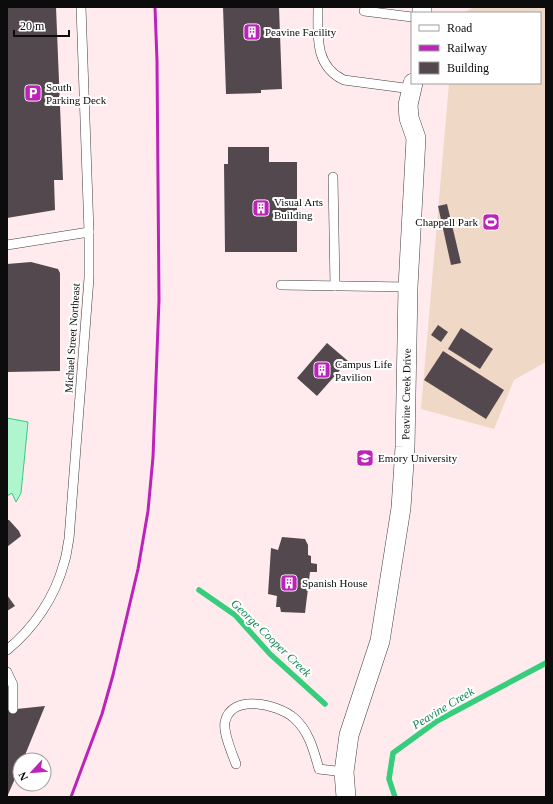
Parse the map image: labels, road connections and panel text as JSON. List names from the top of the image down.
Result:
{
  "streets": {
    "street": ["Peavine Creek Drive"],
    "lane": ["Michael Street Northeast"]
  },
  "water": ["George Cooper Creek", "Peavine Creek"],
  "places": {
    "building": [
      "Peavine Facility",
      "Visual Arts Building",
      "Campus Life Pavilion",
      "Spanish House"
    ],
    "parking": ["South Parking Deck"],
    "sports": ["Chappell Park"],
    "school or university": ["Emory University"]
  },
  "legend": ["Road", "Railway", "Building"],
  "scale_bar": "20 m",
  "north": "bottom left"
}
